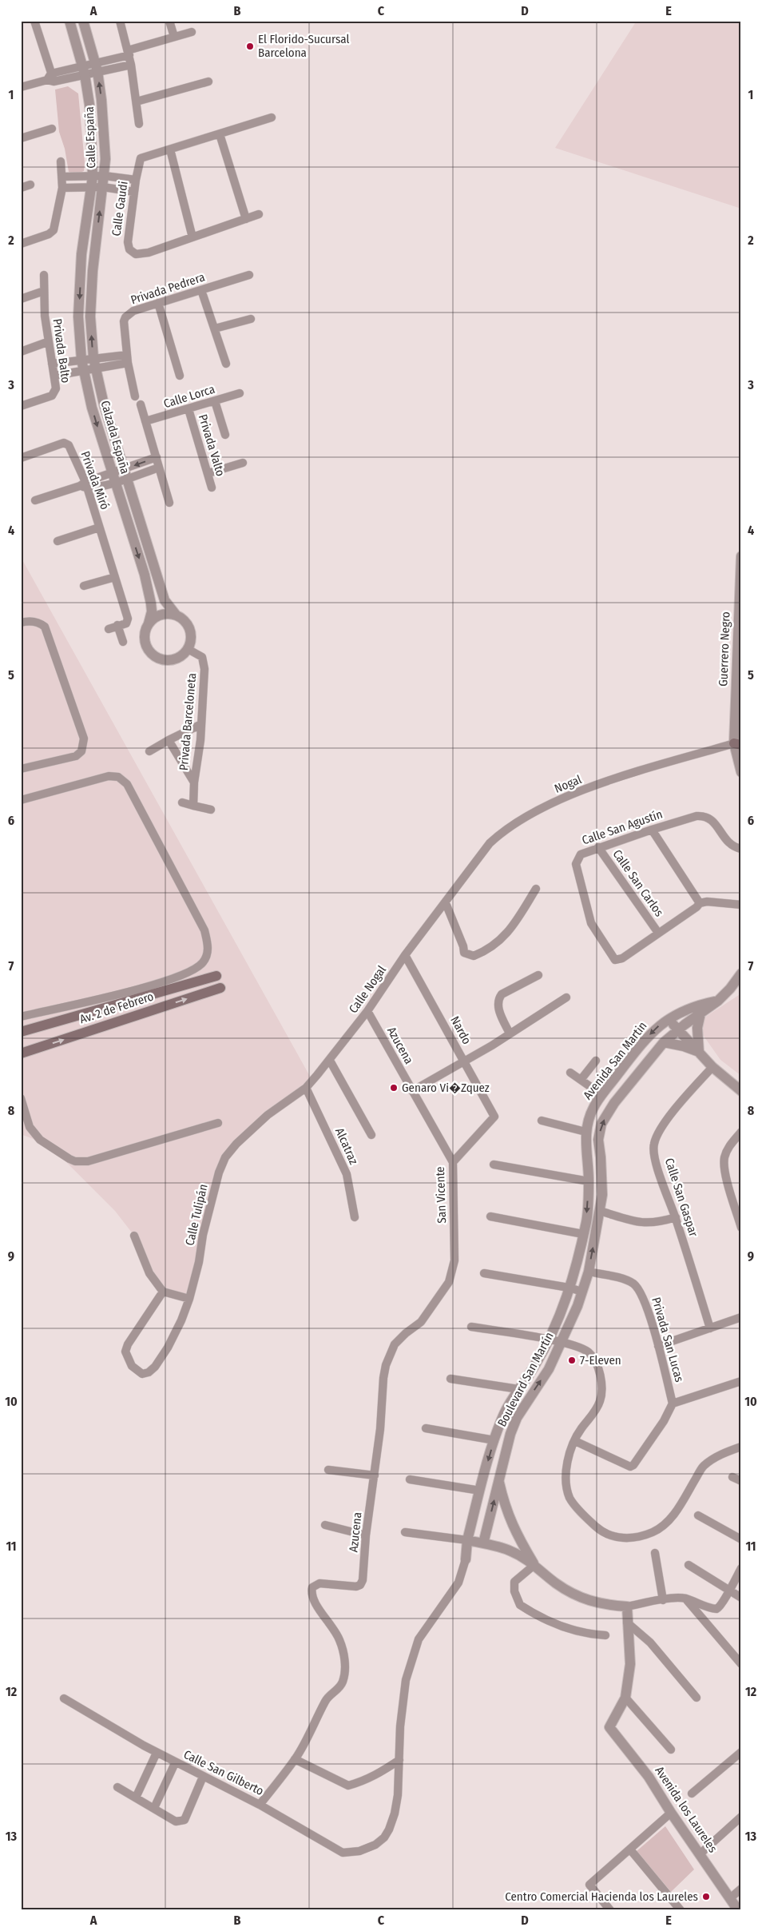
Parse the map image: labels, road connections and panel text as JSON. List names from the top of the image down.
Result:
{
  "streets": {
    "main road": ["Av. 2 de Febrero"],
    "street": [
      "Calle España",
      "Calle Gaudi",
      "Privada Pedrera",
      "Privada Balto",
      "Calle Lorca",
      "Calzada España",
      "Privada Valto",
      "Privada Miró",
      "Guerrero Negro",
      "Privada Barceloneta",
      "Nogal",
      "Calle San Agustín",
      "Calle San Carlos",
      "Calle Nogal",
      "Nardo",
      "Azucena",
      "Avenida San Martin",
      "Alcatraz",
      "San Vicente",
      "Calle San Gaspar",
      "Calle Tulipán",
      "Privada San Lucas",
      "Boulevard San Martín",
      "Calle San Gilberto",
      "Avenida los Laureles"
    ]
  },
  "crossings": [
    ["Calle España", "Calzada España"],
    ["Calle Lorca", "Privada Valto"],
    ["Calzada España", "Privada Barceloneta"],
    ["Guerrero Negro", "Nogal"],
    ["Nogal", "Calle Nogal"],
    ["Calle San Agustín", "Calle San Carlos"],
    ["Calle Nogal", "Nardo"],
    ["Calle Nogal", "Azucena"],
    ["Calle Nogal", "Alcatraz"],
    ["Calle Nogal", "Calle Tulipán"],
    ["Nardo", "San Vicente"],
    ["Azucena", "San Vicente"],
    ["Avenida San Martin", "Boulevard San Martín"],
    ["Alcatraz", "Calle Tulipán"],
    ["Privada San Lucas", "Boulevard San Martín"]
  ],
  "one_way": ["Boulevard San Martín"],
  "places": [
    "El Florido-Sucursal Barcelona",
    "Genaro Vi�Zquez",
    "7-Eleven",
    "Centro Comercial Hacienda los Laureles"
  ],
  "grid": {
    "columns": [
      "A",
      "B",
      "C",
      "D",
      "E"
    ],
    "rows": [
      "1",
      "2",
      "3",
      "4",
      "5",
      "6",
      "7",
      "8",
      "9",
      "10",
      "11",
      "12",
      "13"
    ]
  }
}
